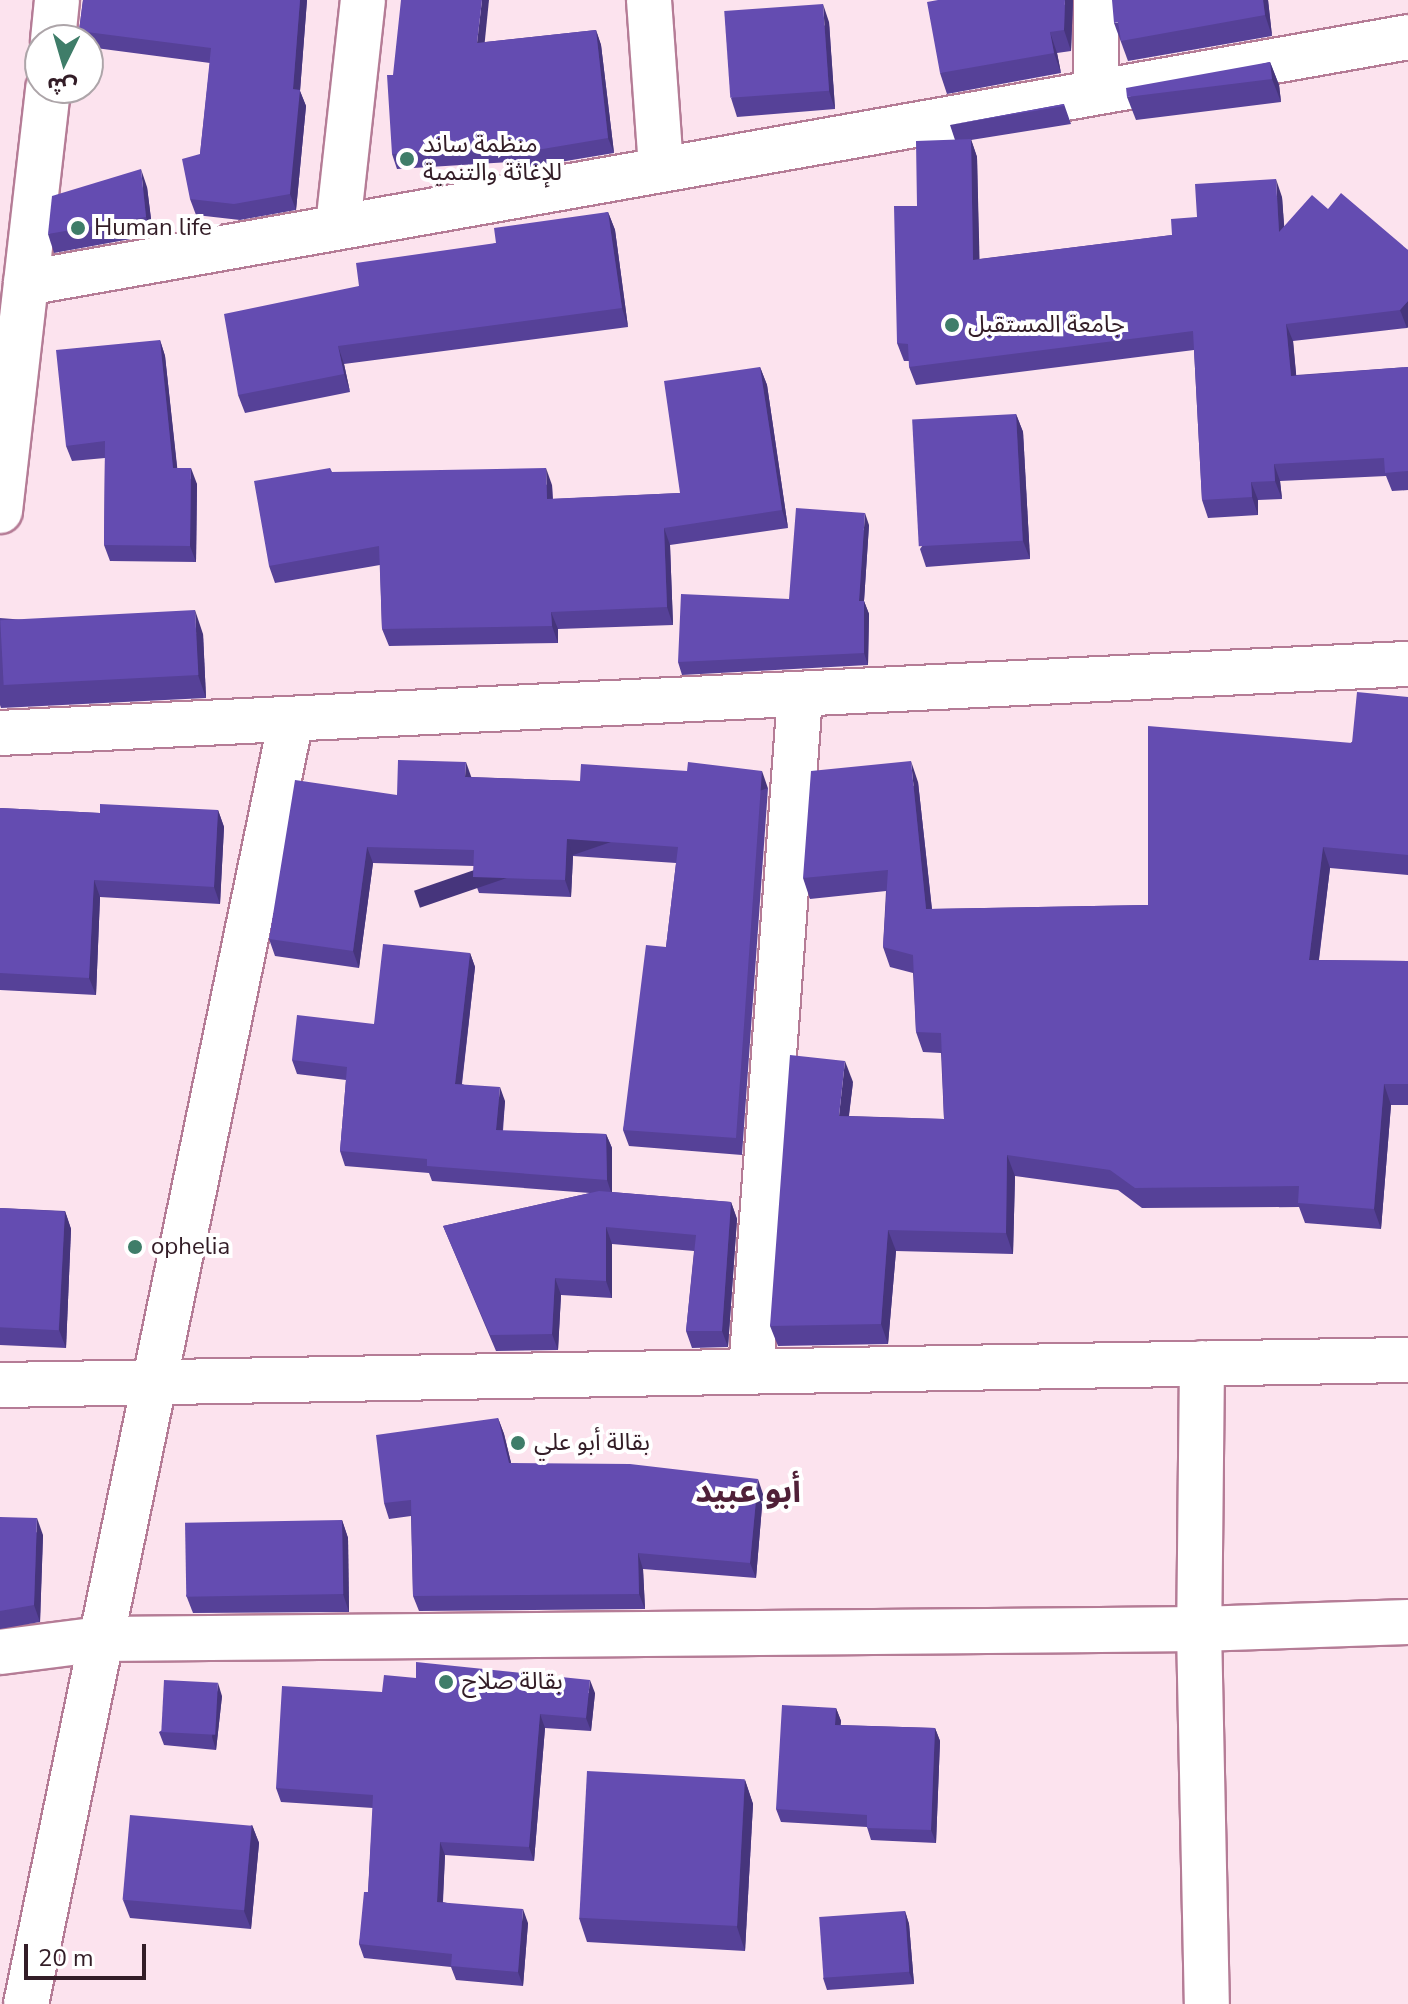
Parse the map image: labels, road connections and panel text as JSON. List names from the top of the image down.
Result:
{
  "districts": ["أبو عبيد"],
  "places": [
    "منظمة ساند للإغاثة والتنمية",
    "Human life",
    "جامعة المستقبل",
    "ophelia",
    "بقالة أبو علي",
    "بقالة صلاح"
  ],
  "scale_bar": "20 m",
  "north": "bottom"
}
